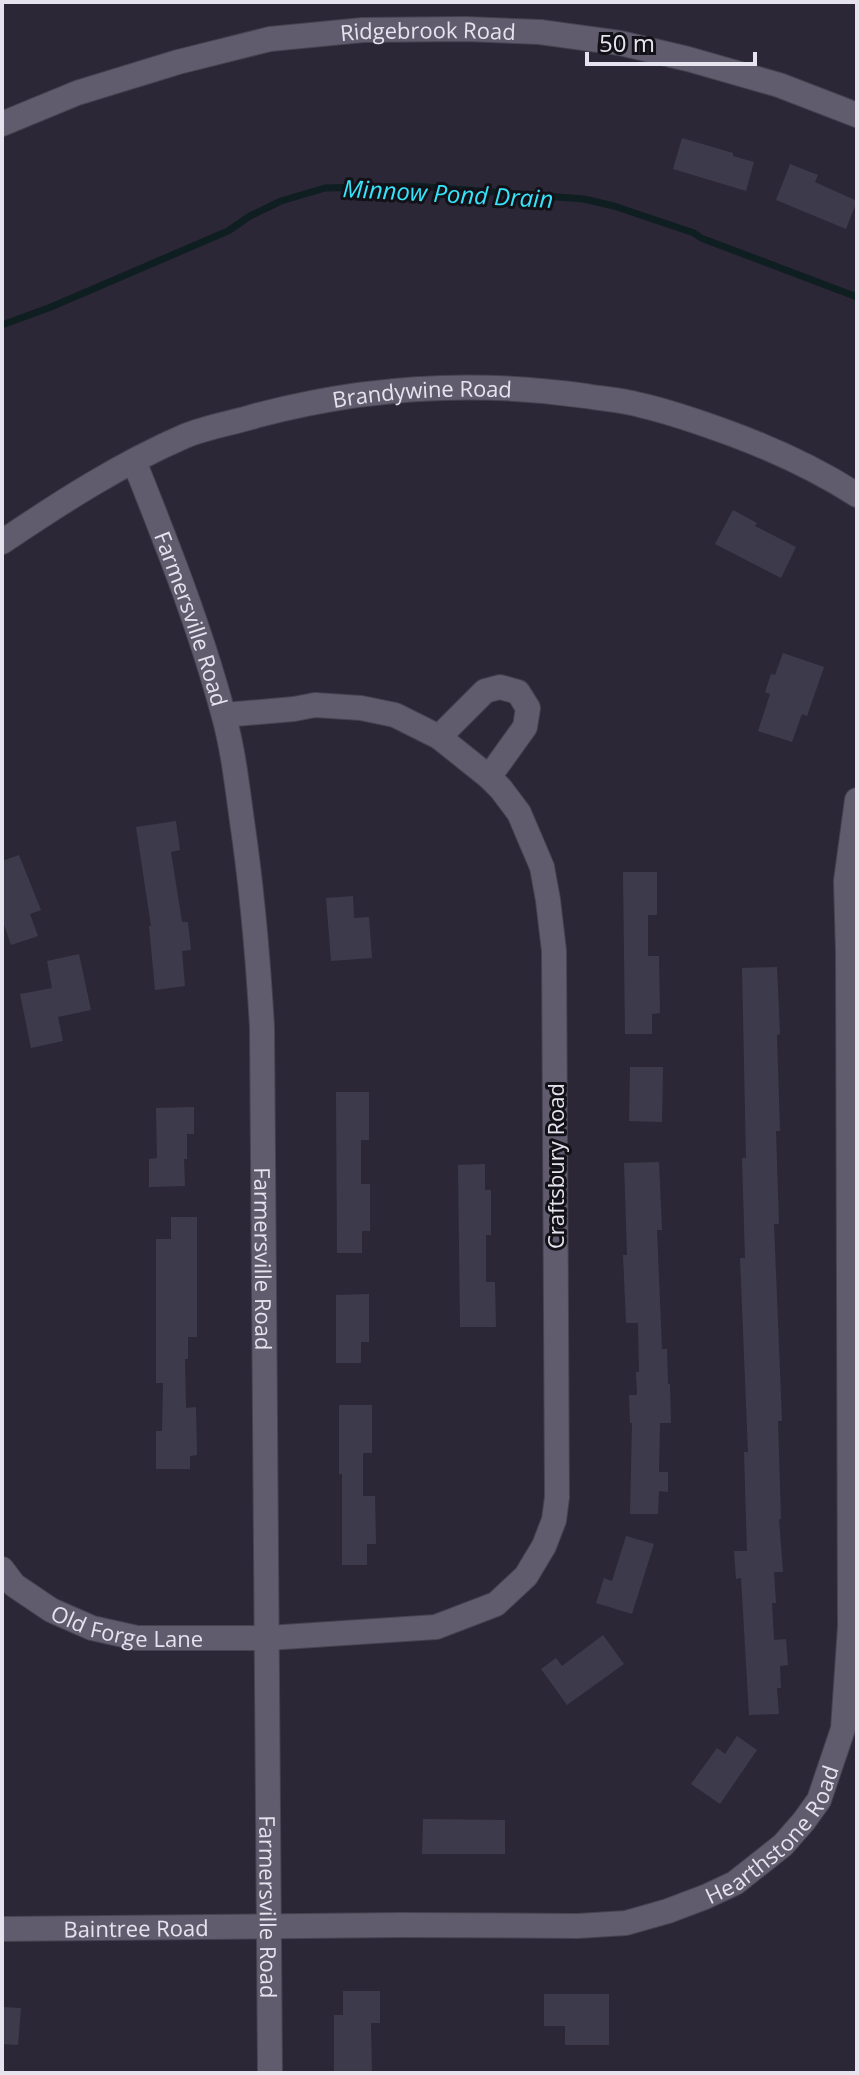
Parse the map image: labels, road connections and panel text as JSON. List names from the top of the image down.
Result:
{
  "streets": {
    "street": [
      "Ridgebrook Road",
      "Brandywine Road",
      "Farmersville Road",
      "Craftsbury Road",
      "Old Forge Lane",
      "Hearthstone Road",
      "Baintree Road"
    ]
  },
  "crossings": [
    ["Brandywine Road", "Farmersville Road"],
    ["Farmersville Road", "Craftsbury Road"],
    ["Farmersville Road", "Old Forge Lane"],
    ["Farmersville Road", "Hearthstone Road"],
    ["Farmersville Road", "Baintree Road"],
    ["Craftsbury Road", "Old Forge Lane"],
    ["Hearthstone Road", "Baintree Road"]
  ],
  "water": ["Minnow Pond Drain"],
  "scale_bar": "50 m"
}
